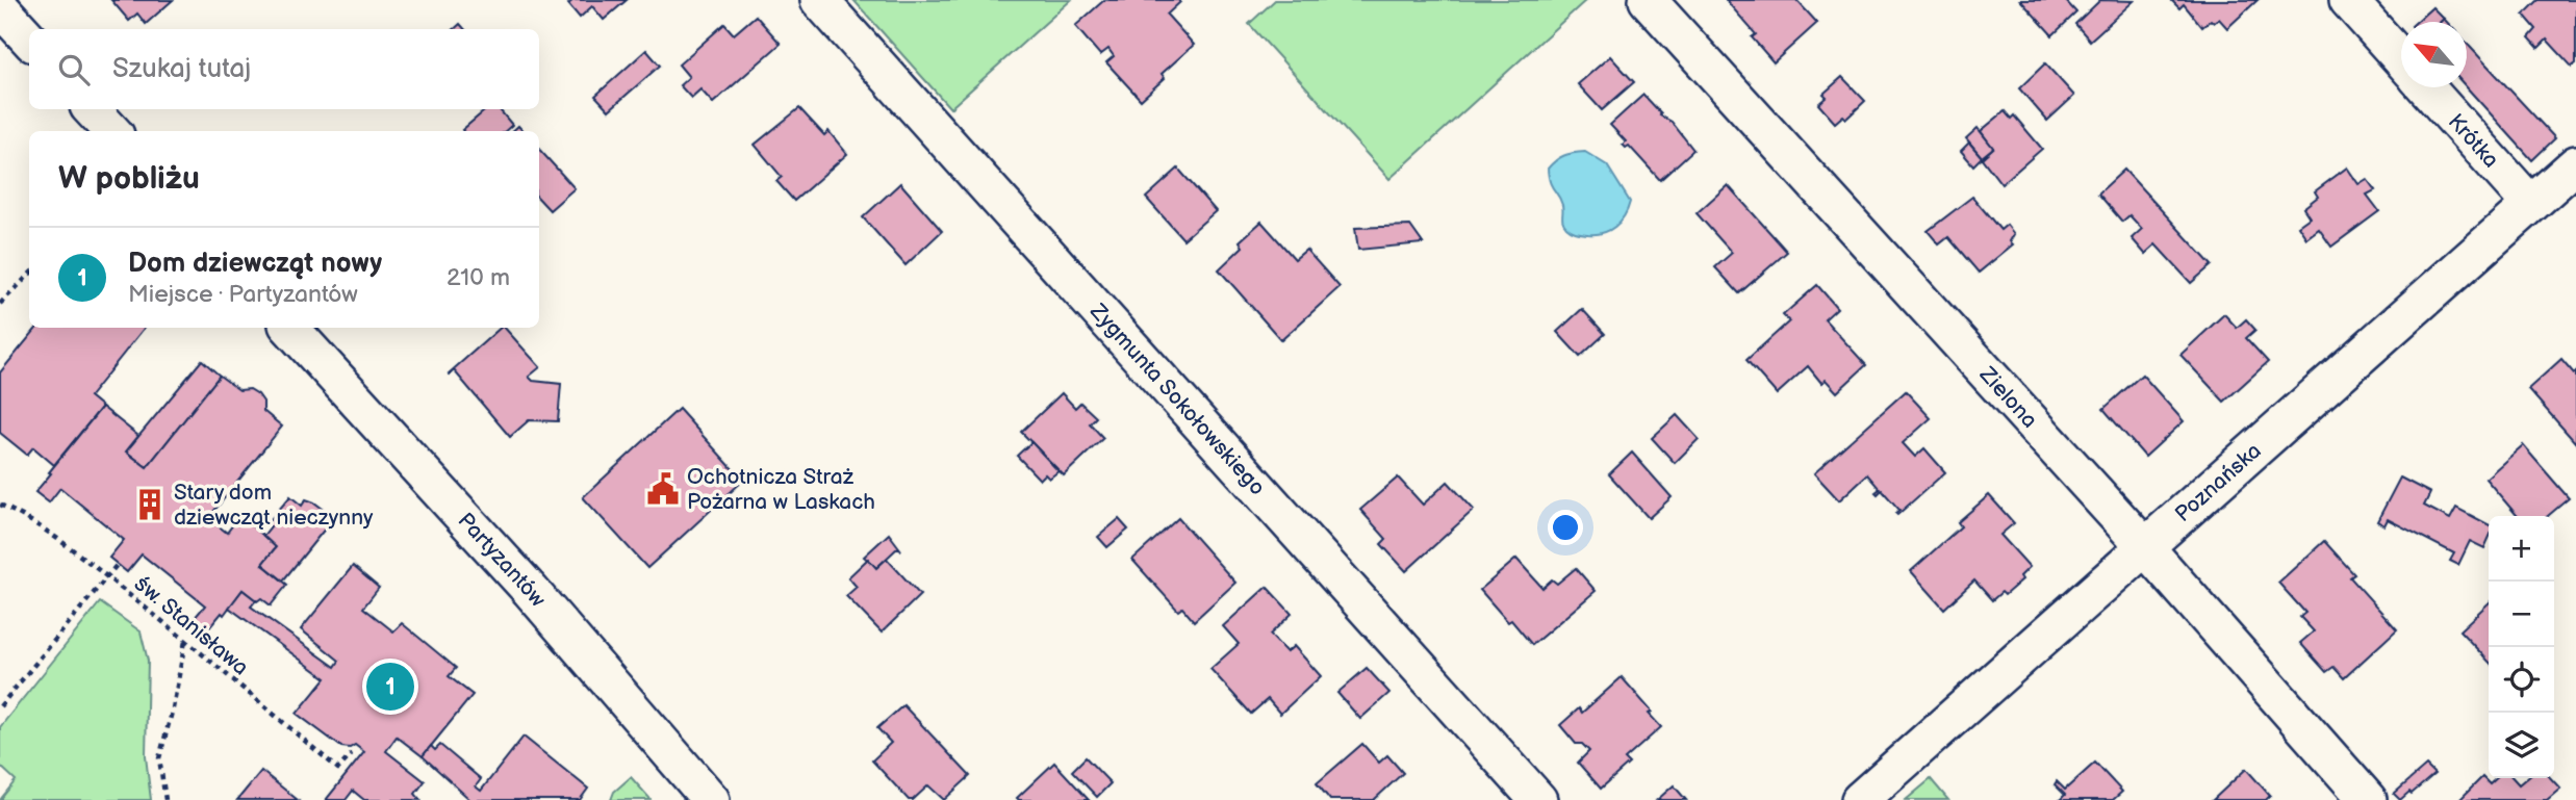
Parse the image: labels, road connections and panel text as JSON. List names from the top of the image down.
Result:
{
  "streets": {
    "street": [
      "Krótka",
      "Zielona",
      "Zygmunta Sokołowskiego",
      "Poznańska",
      "Partyzantów"
    ],
    "path": ["św. Stanisława"]
  },
  "crossings": [
    ["Krótka", "Poznańska"],
    ["Zielona", "Poznańska"]
  ],
  "places": {
    "public building": ["Ochotnicza Straż Pożarna w Laskach"],
    "building": ["Stary dom dziewcząt nieczynny"]
  },
  "north": "top left",
  "page": {
    "search": "Szukaj tutaj",
    "heading": "W pobliżu",
    "list": [
      {
        "mark": "1",
        "name": "Dom dziewcząt nowy",
        "note": "Miejsce · Partyzantów",
        "value": "210 m"
      }
    ],
    "map_buttons": ["+", "−"],
    "pins": "1"
  }
}
